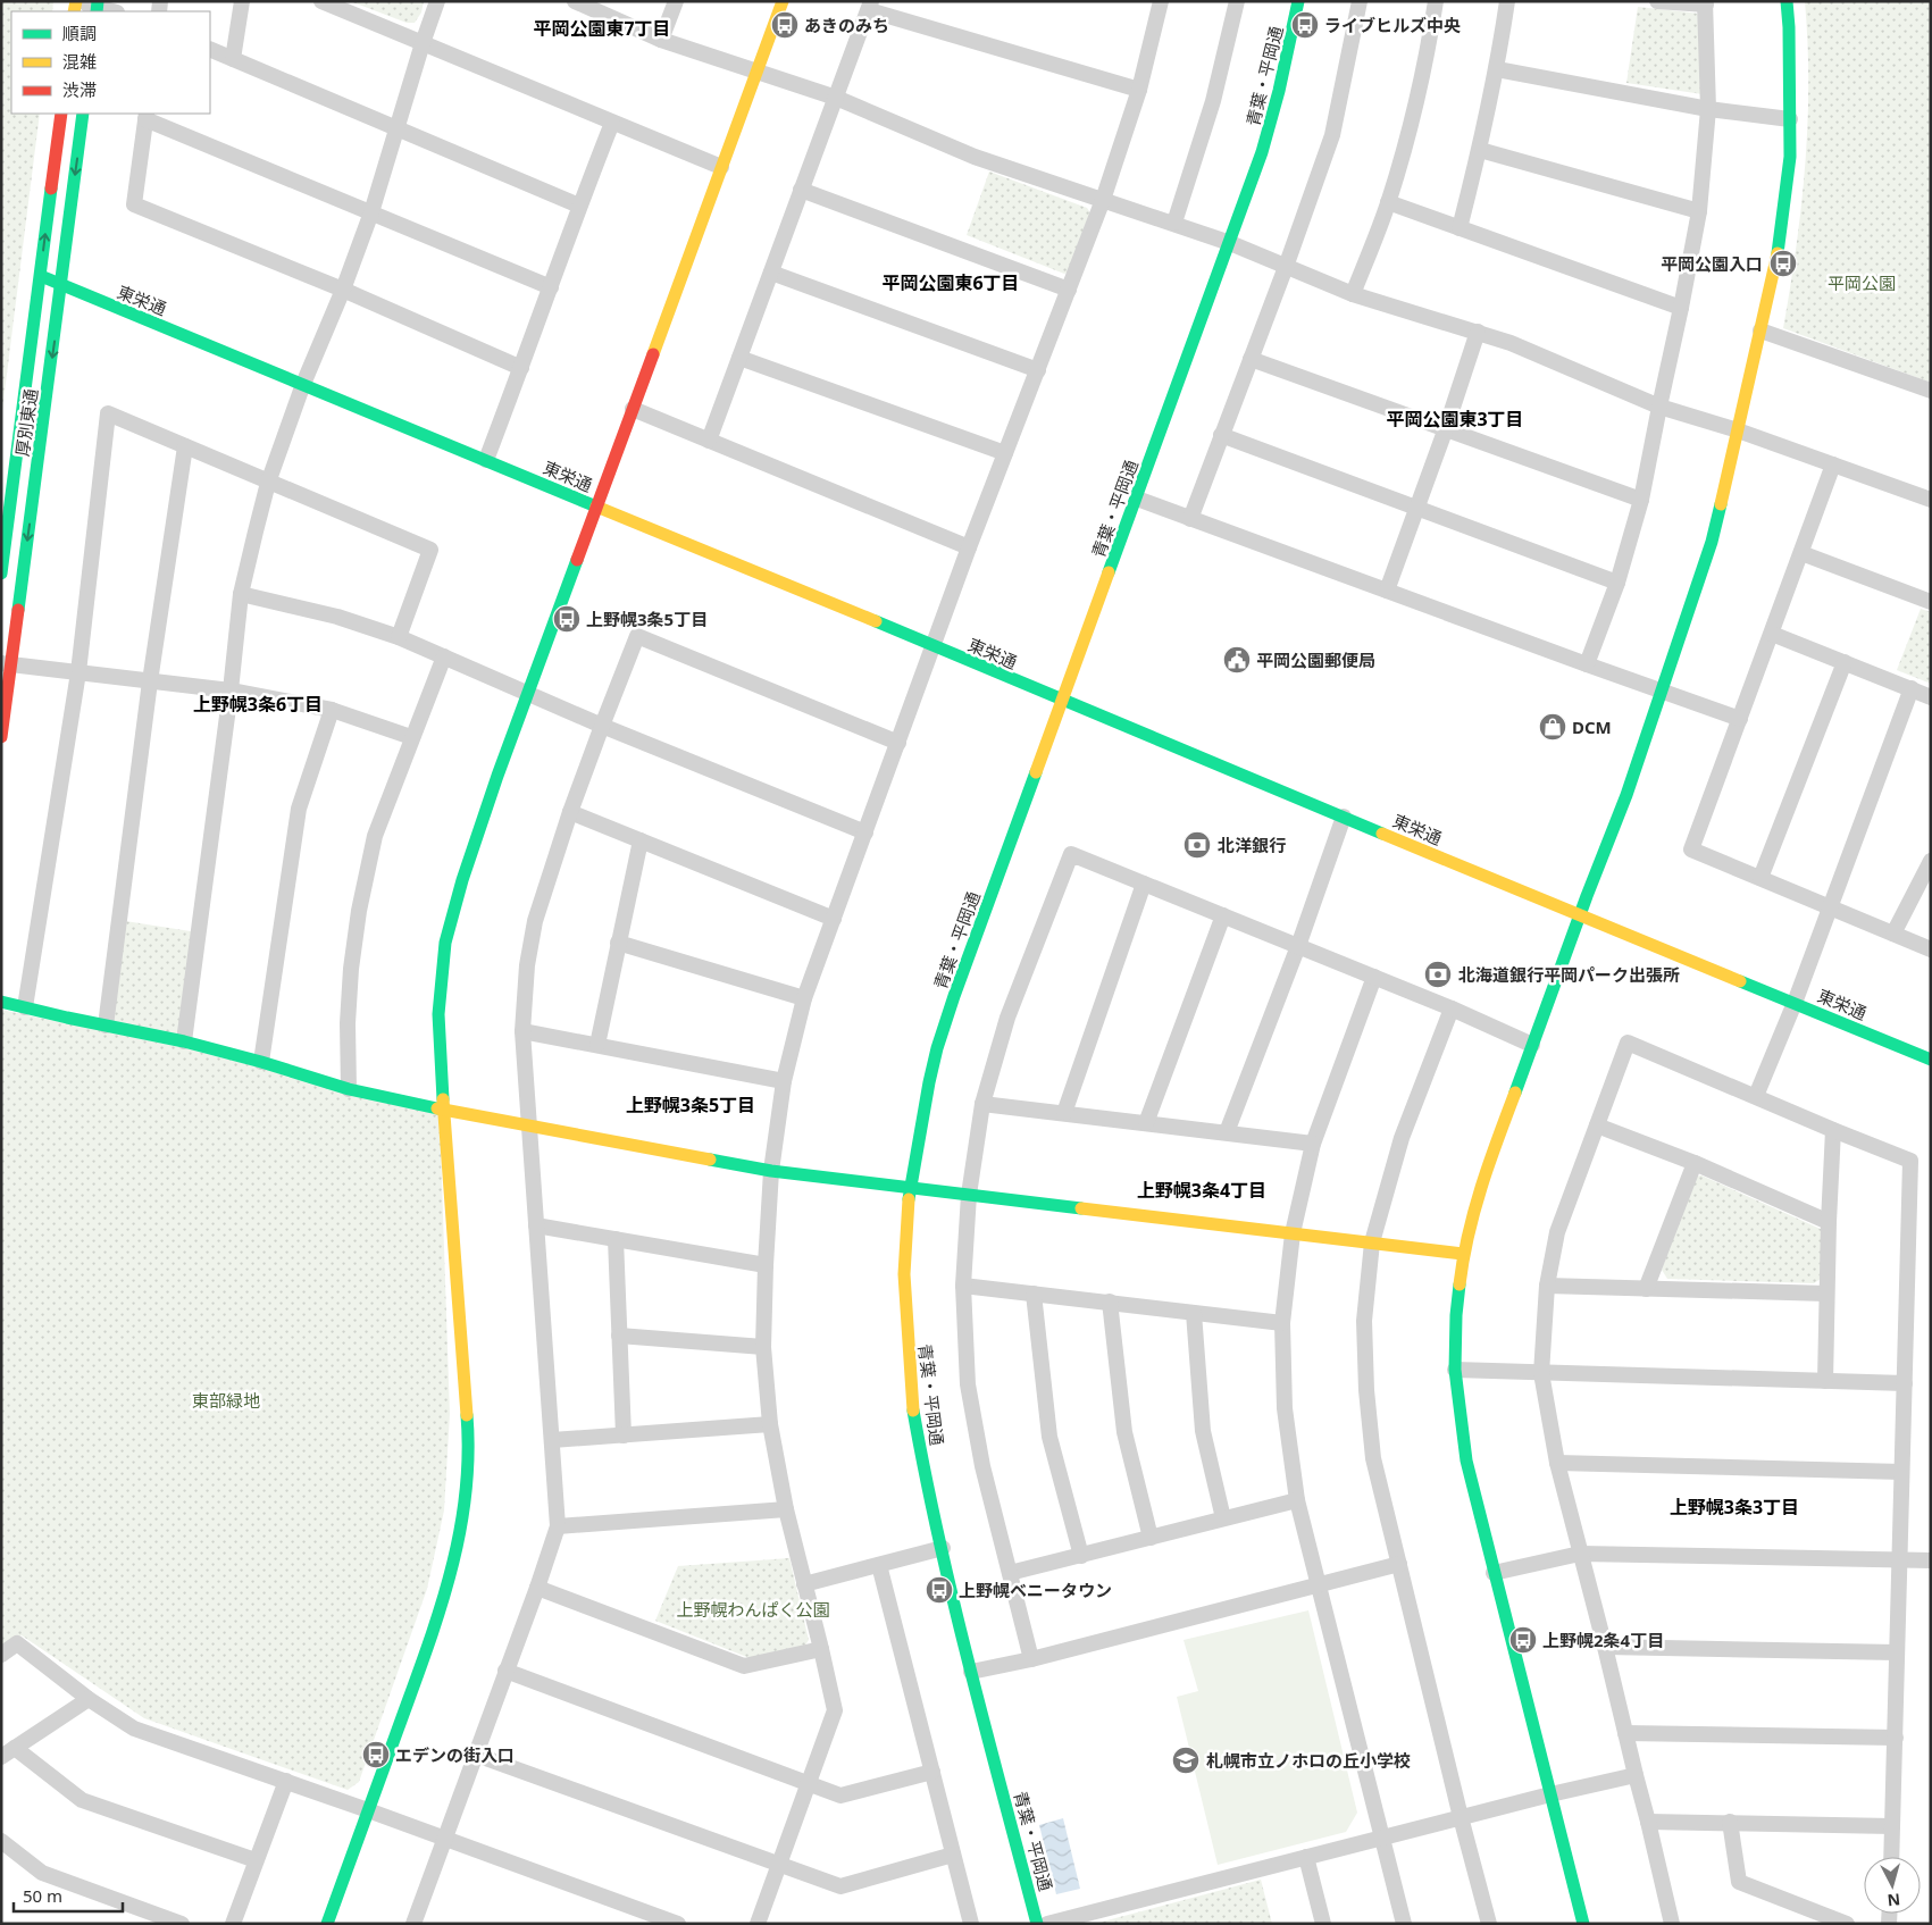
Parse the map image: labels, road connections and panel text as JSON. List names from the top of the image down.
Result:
{
  "streets": {
    "street": ["青葉・平岡通", "東栄通", "厚別東通"]
  },
  "crossings": [
    ["青葉・平岡通", "東栄通"],
    ["東栄通", "厚別東通"]
  ],
  "districts": [
    "平岡公園東7丁目",
    "平岡公園東6丁目",
    "平岡公園東3丁目",
    "上野幌3条6丁目",
    "上野幌3条5丁目",
    "上野幌3条4丁目",
    "上野幌3条3丁目"
  ],
  "parks": ["平岡公園", "東部緑地", "上野幌わんぱく公園"],
  "places": {
    "bus stop": [
      "あきのみち",
      "ライブヒルズ中央",
      "平岡公園入口",
      "上野幌3条5丁目",
      "上野幌ベニータウン",
      "上野幌2条4丁目",
      "エデンの街入口"
    ],
    "public building": ["平岡公園郵便局"],
    "shop": ["DCM"],
    "bank": ["北洋銀行", "北海道銀行平岡パーク出張所"],
    "school or university": ["札幌市立ノホロの丘小学校"]
  },
  "legend": ["順調", "混雑", "渋滞"],
  "scale_bar": "50 m",
  "north": "bottom"
}
